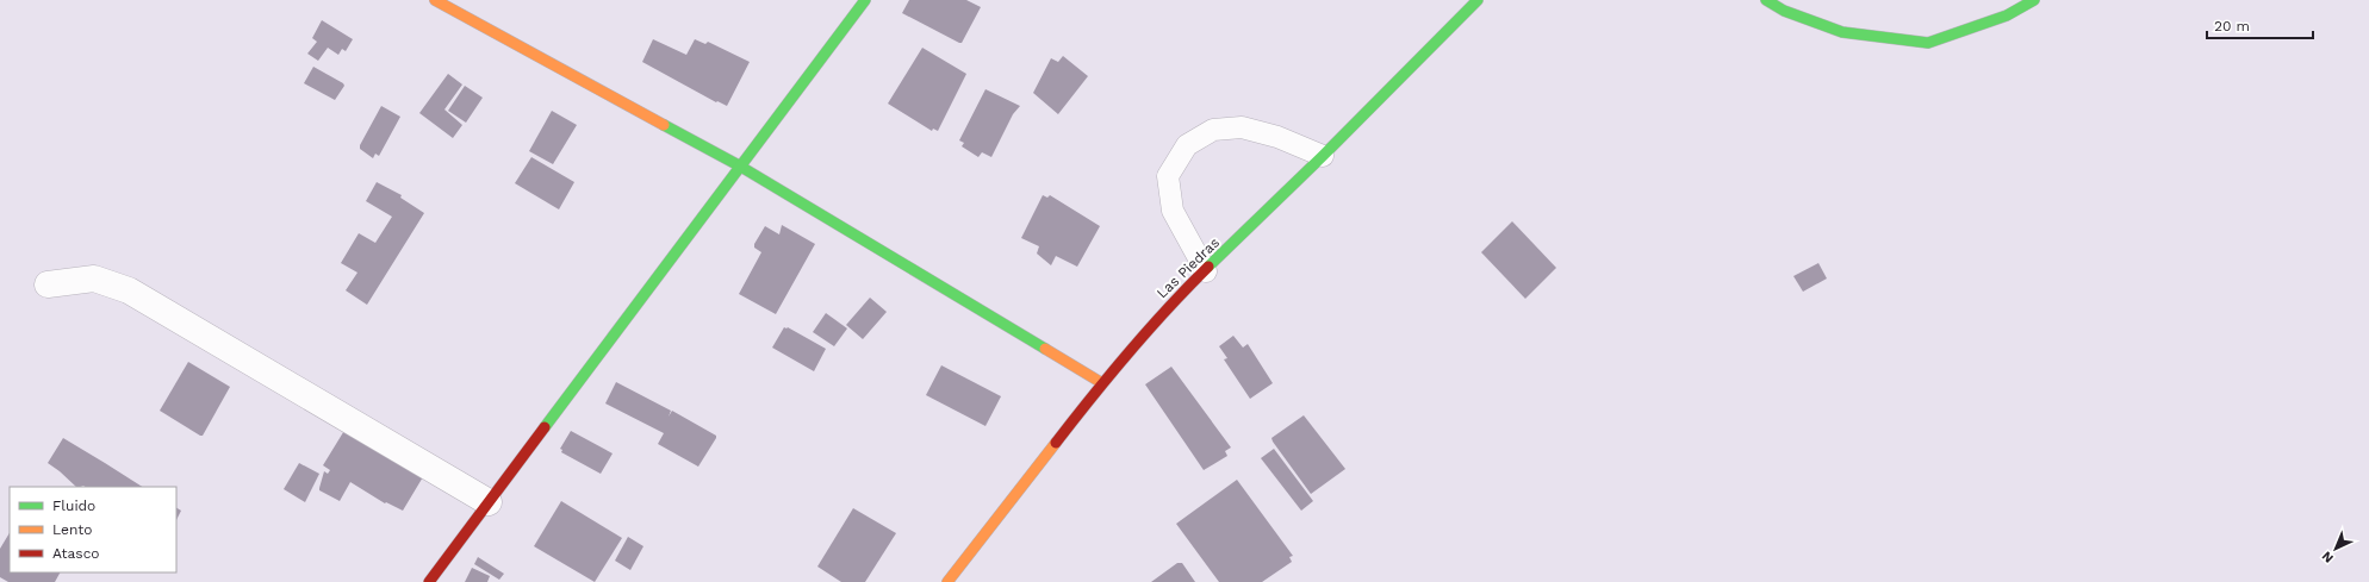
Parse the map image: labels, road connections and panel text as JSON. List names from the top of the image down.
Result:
{
  "streets": {
    "street": ["Las Piedras"]
  },
  "legend": ["Fluido", "Lento", "Atasco"],
  "scale_bar": "20 m",
  "north": "bottom left"
}
